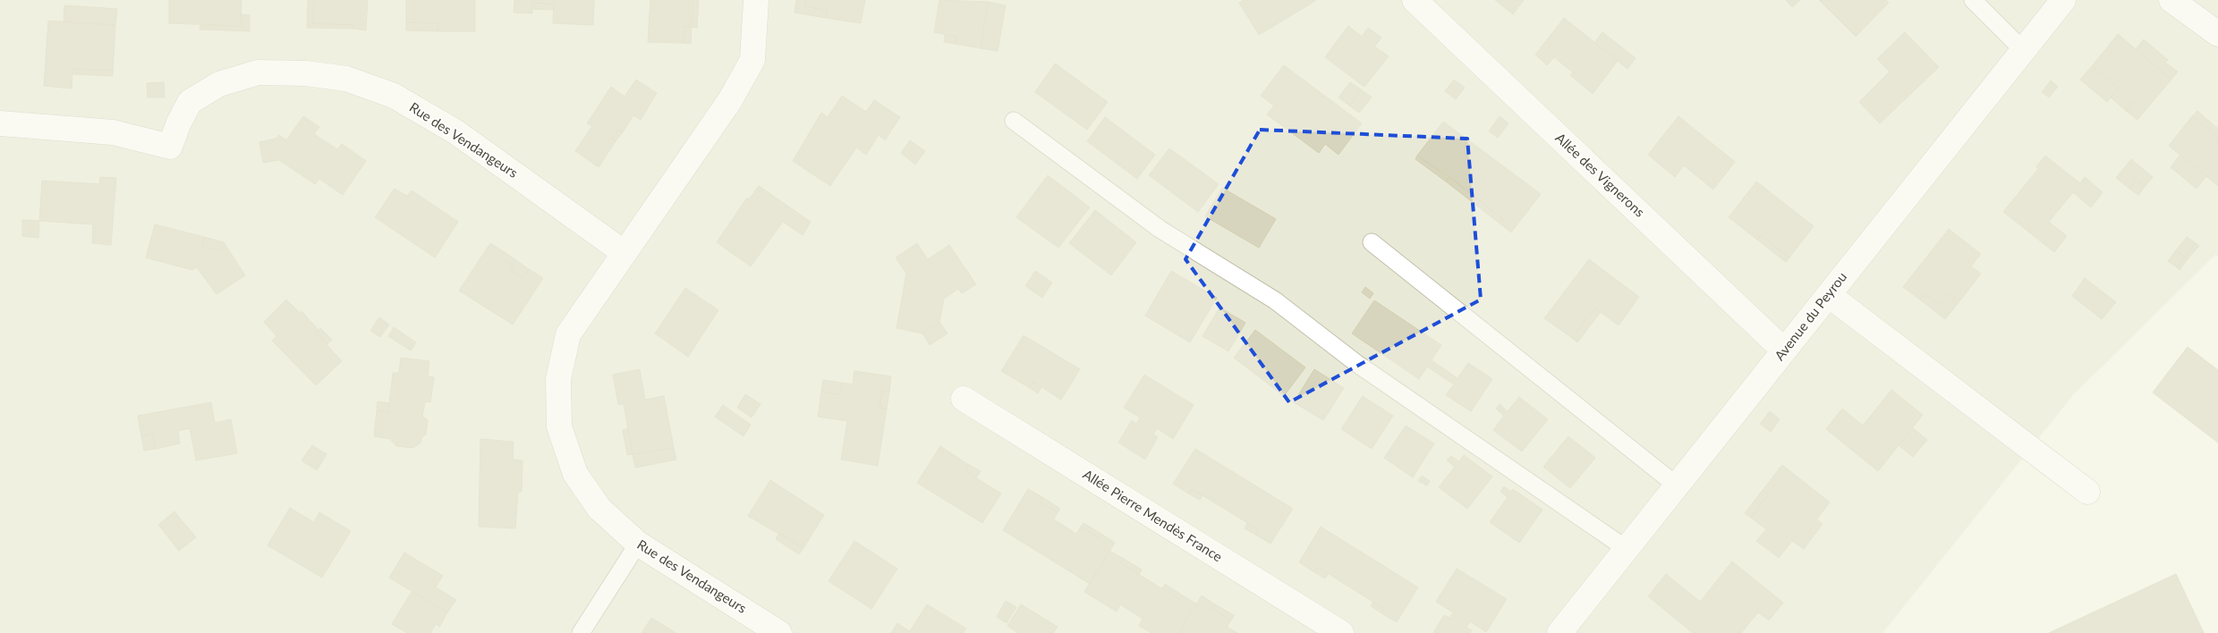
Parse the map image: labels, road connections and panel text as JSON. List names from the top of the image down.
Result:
{
  "streets": {
    "street": [
      "Rue des Vendangeurs",
      "Allée des Vignerons",
      "Avenue du Peyrou",
      "Allée Pierre Mendès France"
    ]
  },
  "crossings": [
    ["Allée des Vignerons", "Avenue du Peyrou"]
  ]
}
